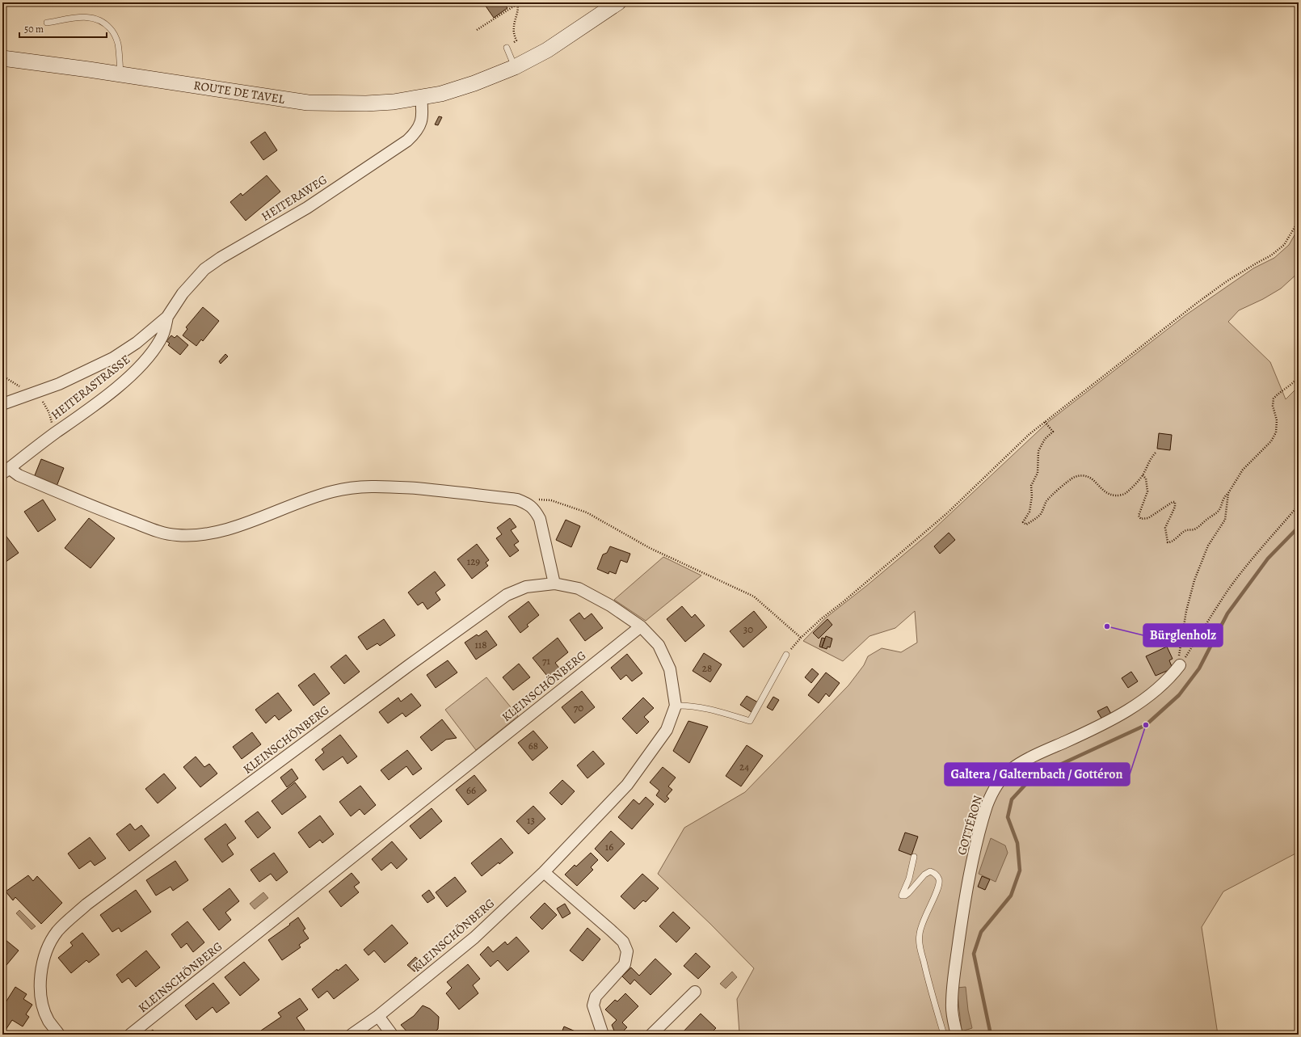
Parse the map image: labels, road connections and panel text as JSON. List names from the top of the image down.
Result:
{
  "streets": {
    "main road": ["ROUTE DE TAVEL"],
    "street": [
      "HEITERAWEG",
      "HEITERASTRASSE",
      "KLEINSCHÖNBERG",
      "GOTTÉRON"
    ]
  },
  "crossings": [
    ["ROUTE DE TAVEL", "HEITERAWEG"],
    ["HEITERAWEG", "HEITERASTRASSE"]
  ],
  "places": ["Bürglenholz", "Galtera / Galternbach / Gottéron"],
  "house_numbers": [
    "129",
    "30",
    "118",
    "71",
    "28",
    "70",
    "68",
    "24",
    "66",
    "13",
    "16"
  ],
  "scale_bar": "50 m"
}
